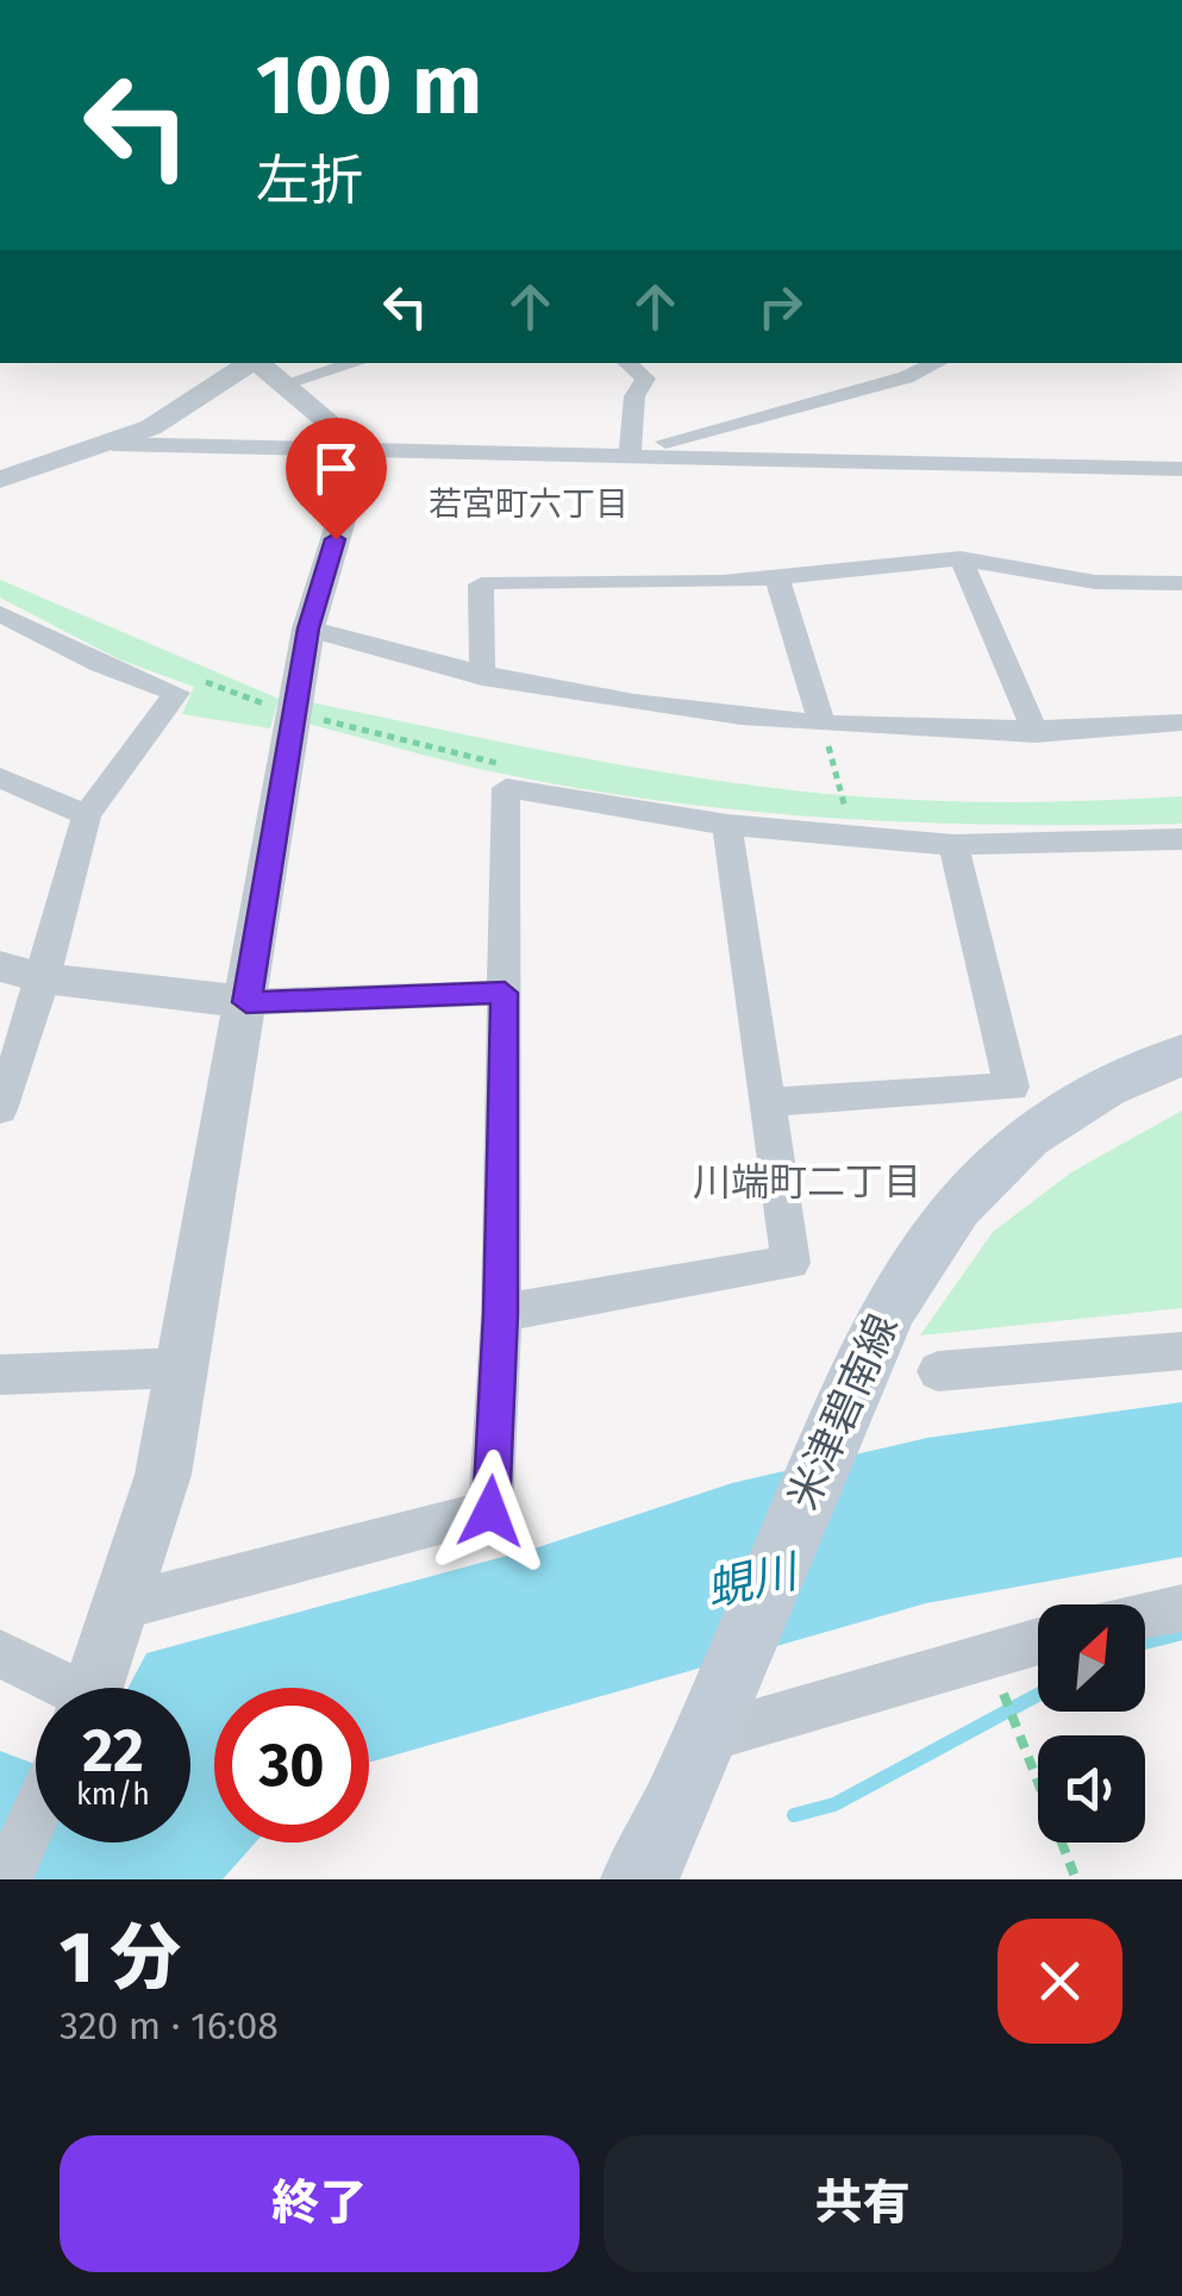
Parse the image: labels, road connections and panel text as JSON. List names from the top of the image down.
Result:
{
  "streets": {
    "main road": ["米津碧南線"]
  },
  "districts": ["若宮町六丁目", "川端町二丁目"],
  "water": ["蜆川"],
  "north": "top right",
  "page": {
    "turn": ["100 m", "左折"],
    "speed": "22 km/h",
    "limit": "30",
    "heading": ["1 分", "320 m · 16:08"],
    "buttons": ["終了", "共有"]
  }
}
